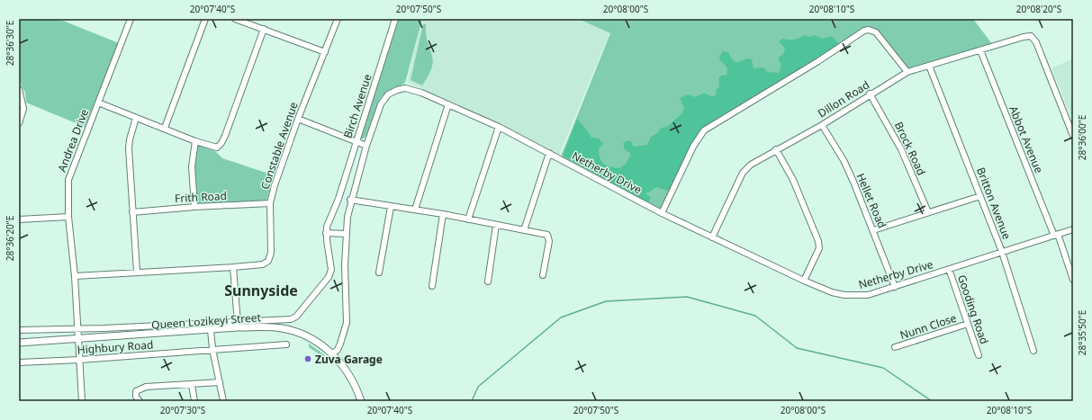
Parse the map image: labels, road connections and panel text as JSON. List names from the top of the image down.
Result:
{
  "streets": {
    "main road": ["Queen Lozikeyi Street"],
    "street": [
      "Dillon Road",
      "Birch Avenue",
      "Abbot Avenue",
      "Andrea Drive",
      "Constable Avenue",
      "Brock Road",
      "Netherby Drive",
      "Frith Road",
      "Hellet Road",
      "Britton Avenue",
      "Gooding Road",
      "Nunn Close",
      "Highbury Road"
    ]
  },
  "crossings": [
    ["Dillon Road", "Abbot Avenue"],
    ["Dillon Road", "Brock Road"],
    ["Dillon Road", "Netherby Drive"],
    ["Dillon Road", "Hellet Road"],
    ["Dillon Road", "Britton Avenue"],
    ["Abbot Avenue", "Netherby Drive"],
    ["Andrea Drive", "Constable Avenue"],
    ["Andrea Drive", "Queen Lozikeyi Street"],
    ["Andrea Drive", "Highbury Road"],
    ["Constable Avenue", "Frith Road"],
    ["Netherby Drive", "Hellet Road"],
    ["Netherby Drive", "Britton Avenue"],
    ["Netherby Drive", "Gooding Road"],
    ["Netherby Drive", "Queen Lozikeyi Street"],
    ["Gooding Road", "Nunn Close"]
  ],
  "districts": ["Sunnyside"],
  "places": ["Zuva Garage"],
  "coordinates": [
    "20°07'40\"S",
    "20°07'50\"S",
    "20°08'00\"S",
    "20°08'10\"S",
    "20°08'20\"S",
    "28°36'30\"E",
    "28°36'00\"E",
    "28°36'20\"E",
    "28°35'50\"E",
    "20°07'30\"S"
  ]
}
